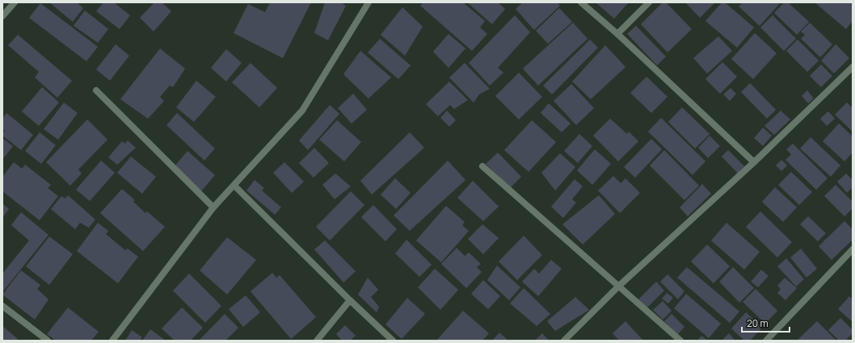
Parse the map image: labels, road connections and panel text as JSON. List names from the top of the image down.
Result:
{
  "scale_bar": "20 m"
}
